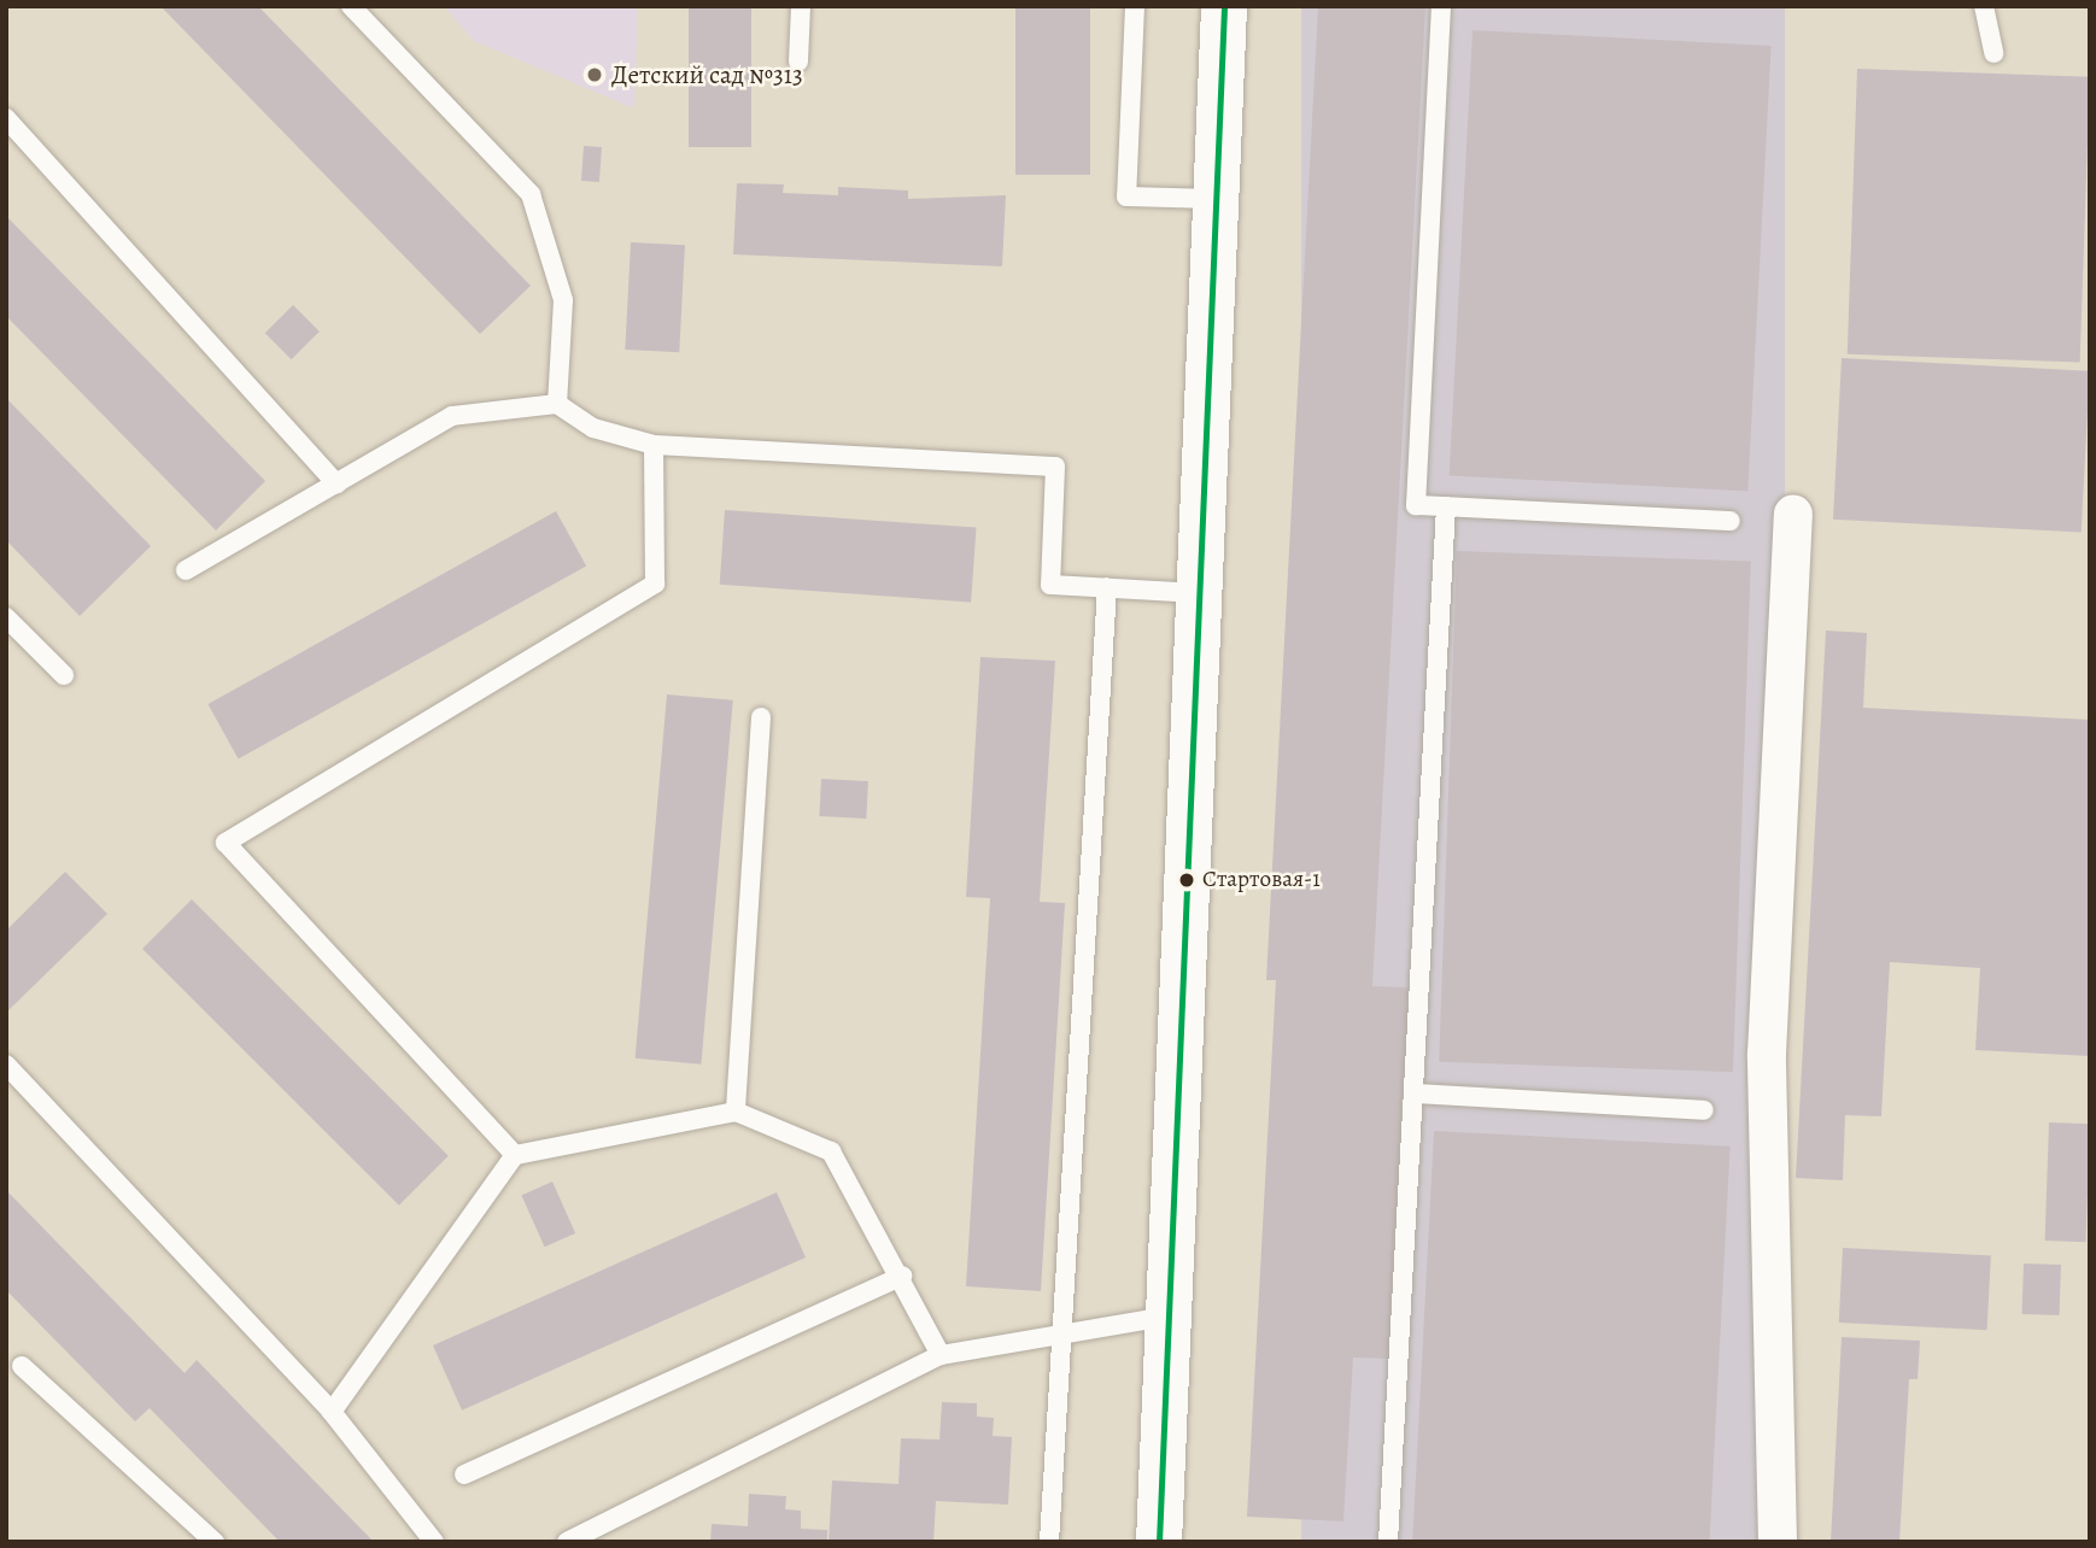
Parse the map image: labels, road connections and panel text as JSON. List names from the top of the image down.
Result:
{
  "places": ["Детский сад №313", "Стартовая-1"]
}
